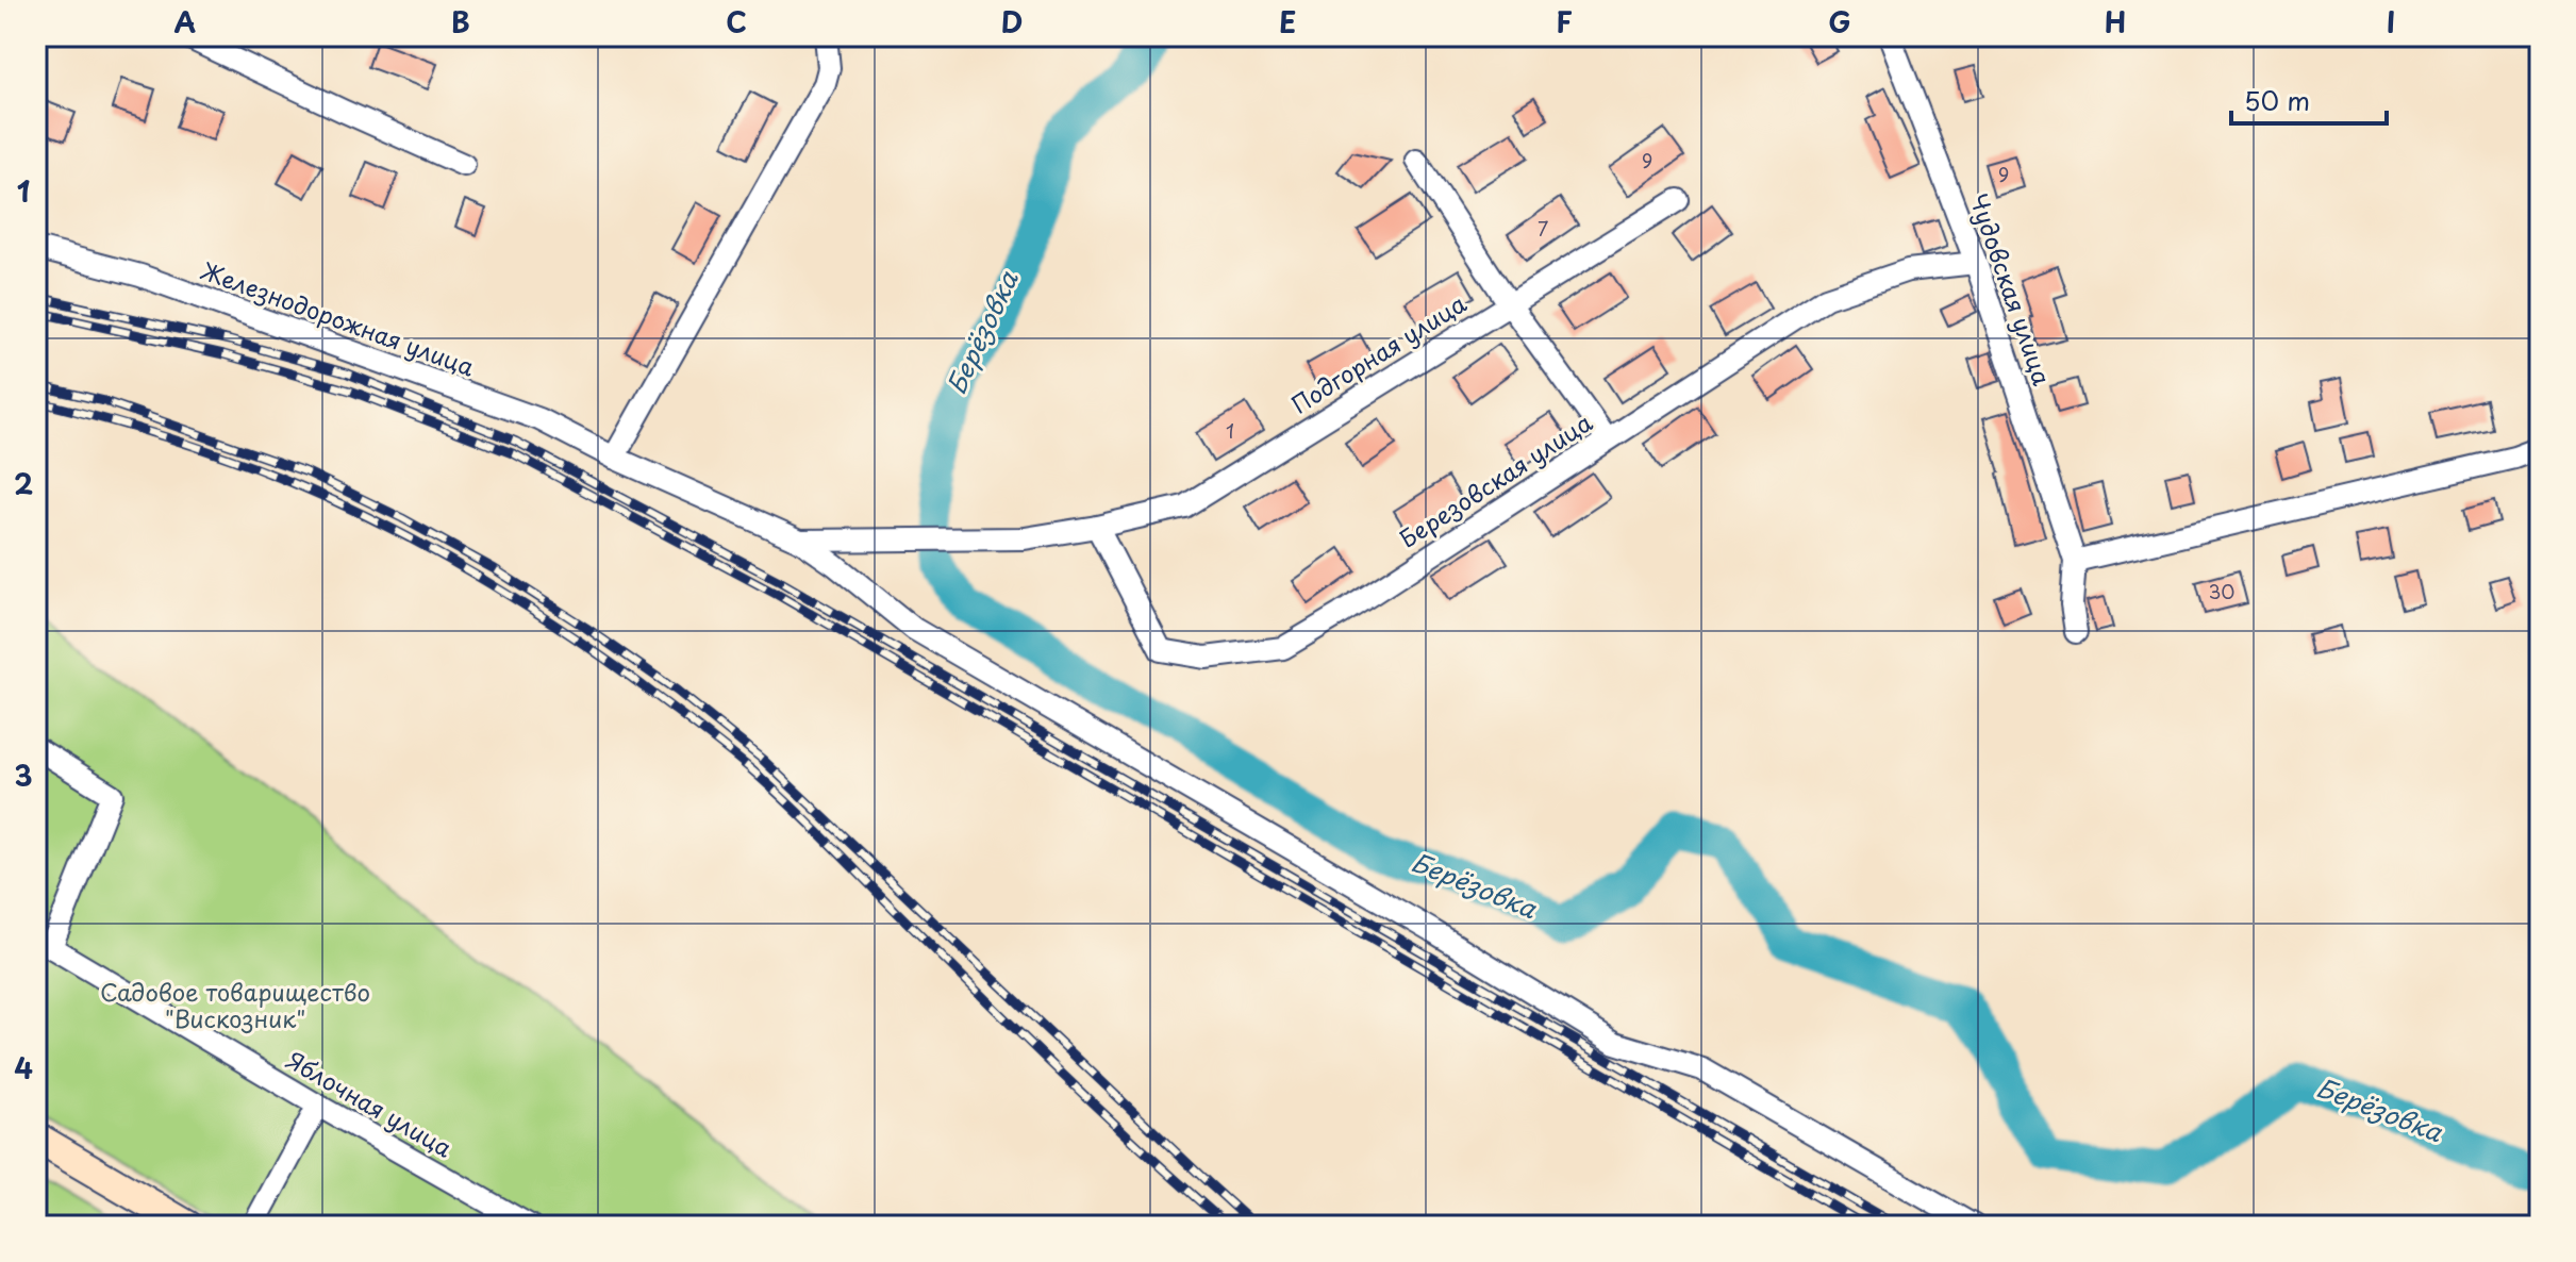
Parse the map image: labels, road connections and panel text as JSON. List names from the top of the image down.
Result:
{
  "streets": {
    "street": [
      "Чудовская улица",
      "Железнодорожная улица",
      "Подгорная улица",
      "Березовская улица",
      "Яблочная улица"
    ]
  },
  "crossings": [
    ["Чудовская улица", "Березовская улица"],
    ["Железнодорожная улица", "Подгорная улица"],
    ["Подгорная улица", "Березовская улица"]
  ],
  "water": ["Берёзовка"],
  "parks": ["Садовое товарищество \"Вискозник\""],
  "house_numbers": [
    "9",
    "9",
    "7",
    "1",
    "30"
  ],
  "scale_bar": "50 m",
  "grid": {
    "columns": [
      "A",
      "B",
      "C",
      "D",
      "E",
      "F",
      "G",
      "H",
      "I"
    ],
    "rows": [
      "1",
      "2",
      "3",
      "4"
    ]
  }
}
